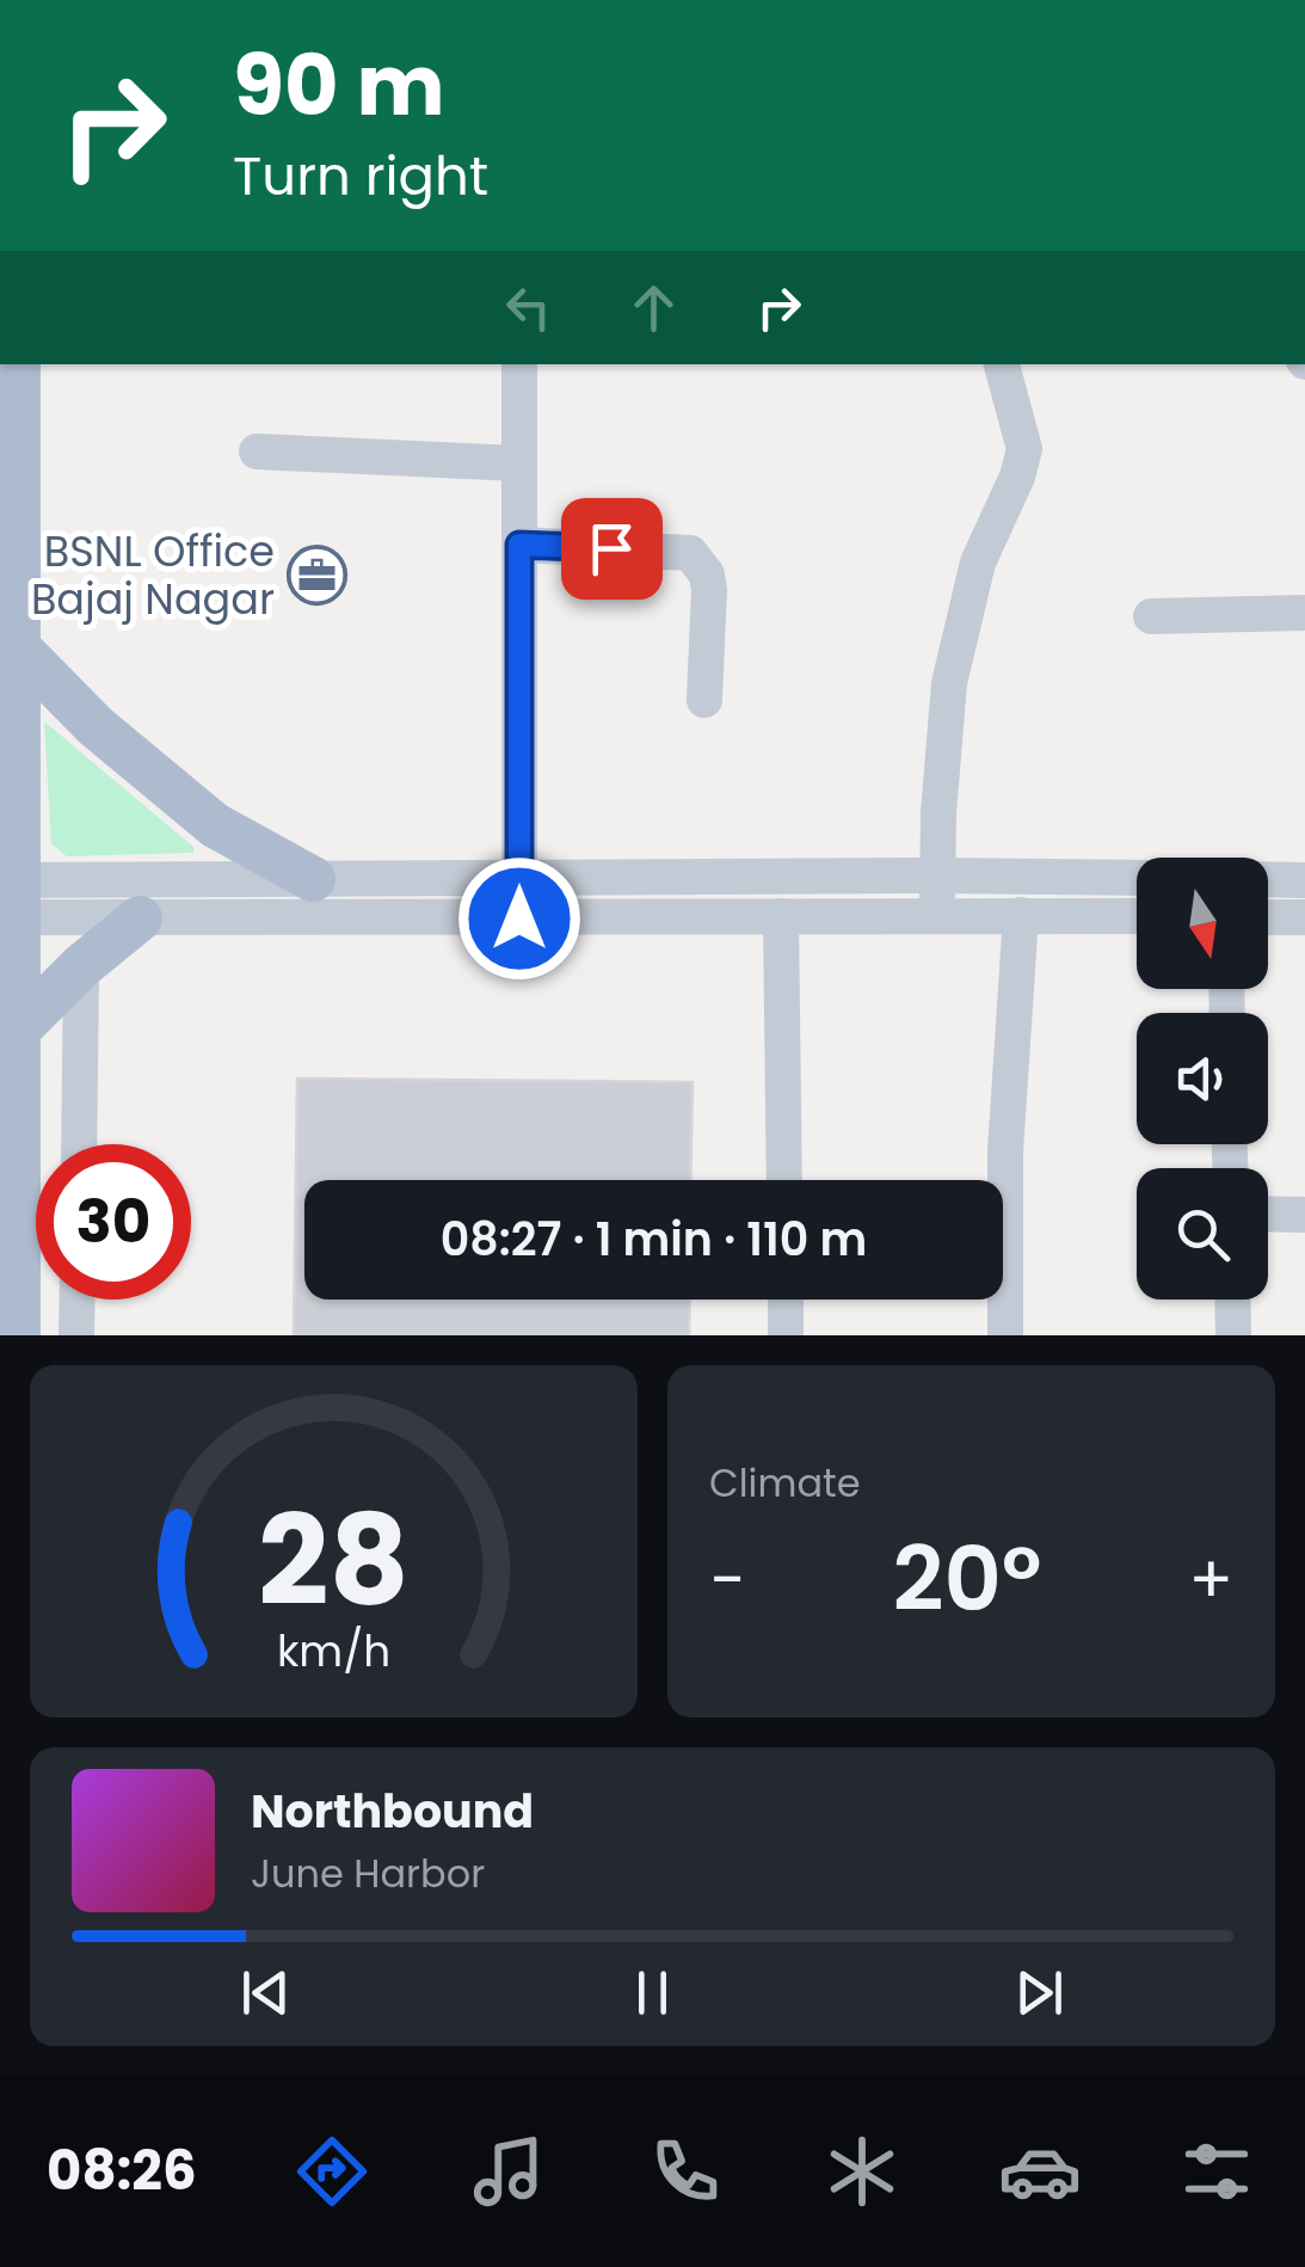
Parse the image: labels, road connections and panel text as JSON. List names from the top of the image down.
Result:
{
  "places": {
    "office": ["BSNL Office Bajaj Nagar"]
  },
  "north": "bottom",
  "page": {
    "turn": ["90 m", "Turn right"],
    "limit": "30",
    "trip": "08:27 · 1 min · 110 m",
    "tile": "Climate",
    "heat": ["−", "20°", "+"],
    "song": ["Northbound", "June Harbor"],
    "tabs": "08:26",
    "gauge": ["28", "km/h"]
  }
}
